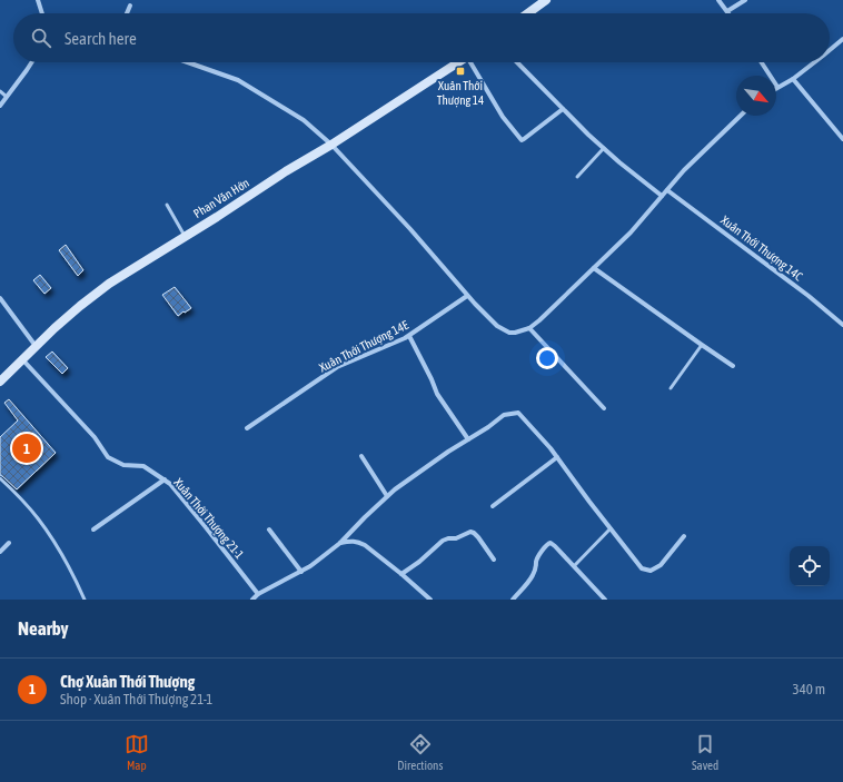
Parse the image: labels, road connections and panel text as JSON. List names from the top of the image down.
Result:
{
  "streets": {
    "main road": ["Phan Văn Hớn"],
    "street": ["Xuân Thới Thượng 14C", "Xuân Thới Thượng 14E", "Xuân Thới Thượng 21-1"]
  },
  "crossings": [
    ["Phan Văn Hớn", "Xuân Thới Thượng 21-1"]
  ],
  "places": {
    "transit": ["Xuân Thới Thượng 14"]
  },
  "north": "bottom right",
  "page": {
    "search": "Search here",
    "pins": "1",
    "heading": "Nearby",
    "list": [
      {
        "mark": "1",
        "name": "Chợ Xuân Thới Thượng",
        "note": "Shop · Xuân Thới Thượng 21-1",
        "value": "340 m"
      }
    ],
    "nav": ["Map", "Directions", "Saved"]
  }
}
